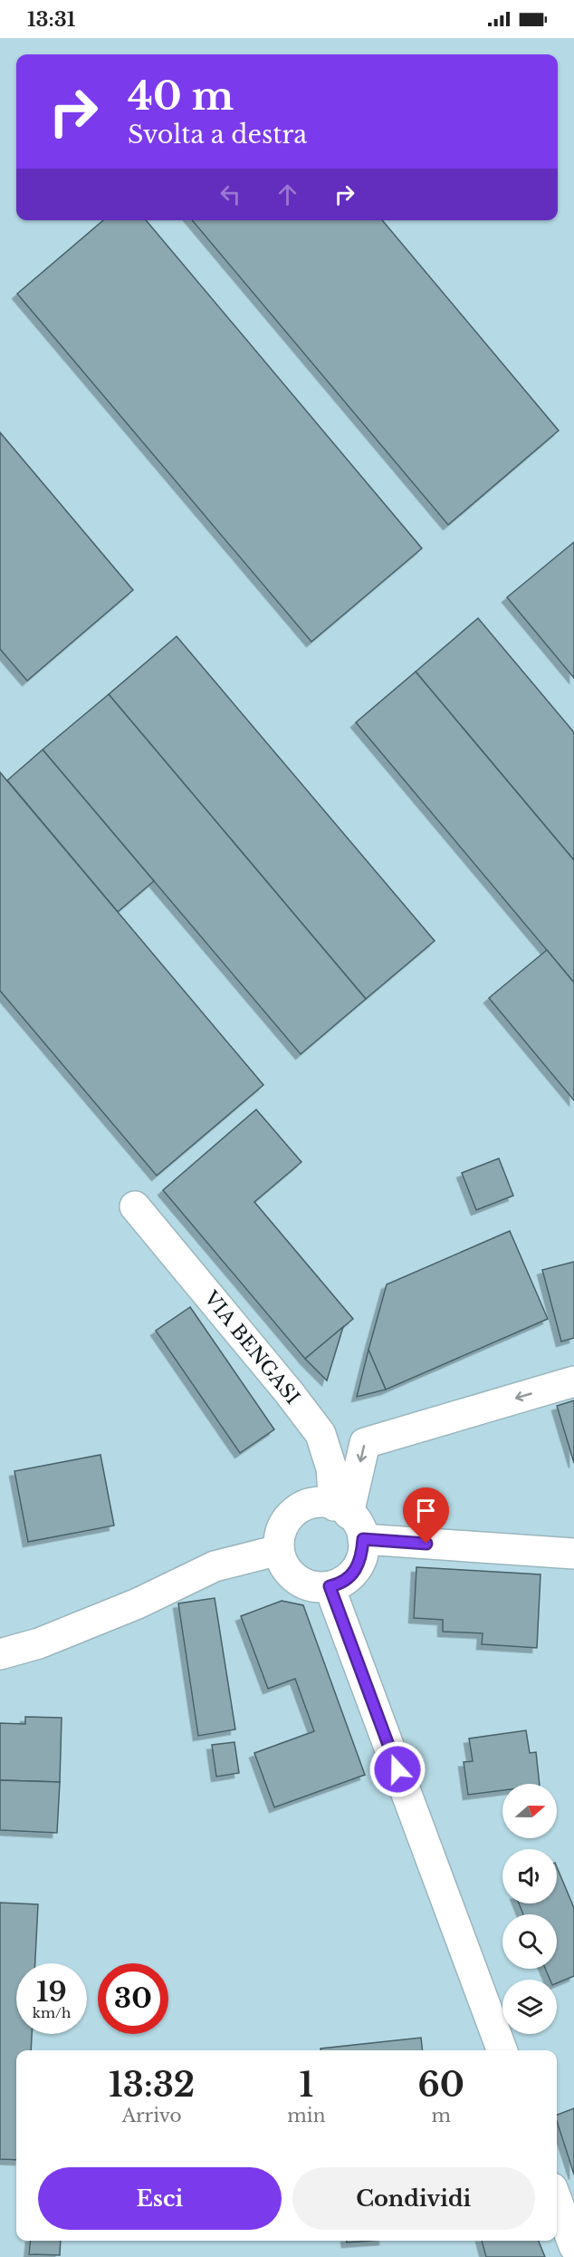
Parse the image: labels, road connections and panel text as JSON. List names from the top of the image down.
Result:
{
  "streets": {
    "street": ["VIA BENGASI"]
  },
  "north": "right",
  "page": {
    "status": "13:31",
    "turn": ["40 m", "Svolta a destra"],
    "speed": "19 km/h",
    "limit": "30",
    "eta": [
      "13:32",
      "Arrivo",
      "1",
      "min",
      "60",
      "m"
    ],
    "buttons": ["Esci", "Condividi"]
  }
}
